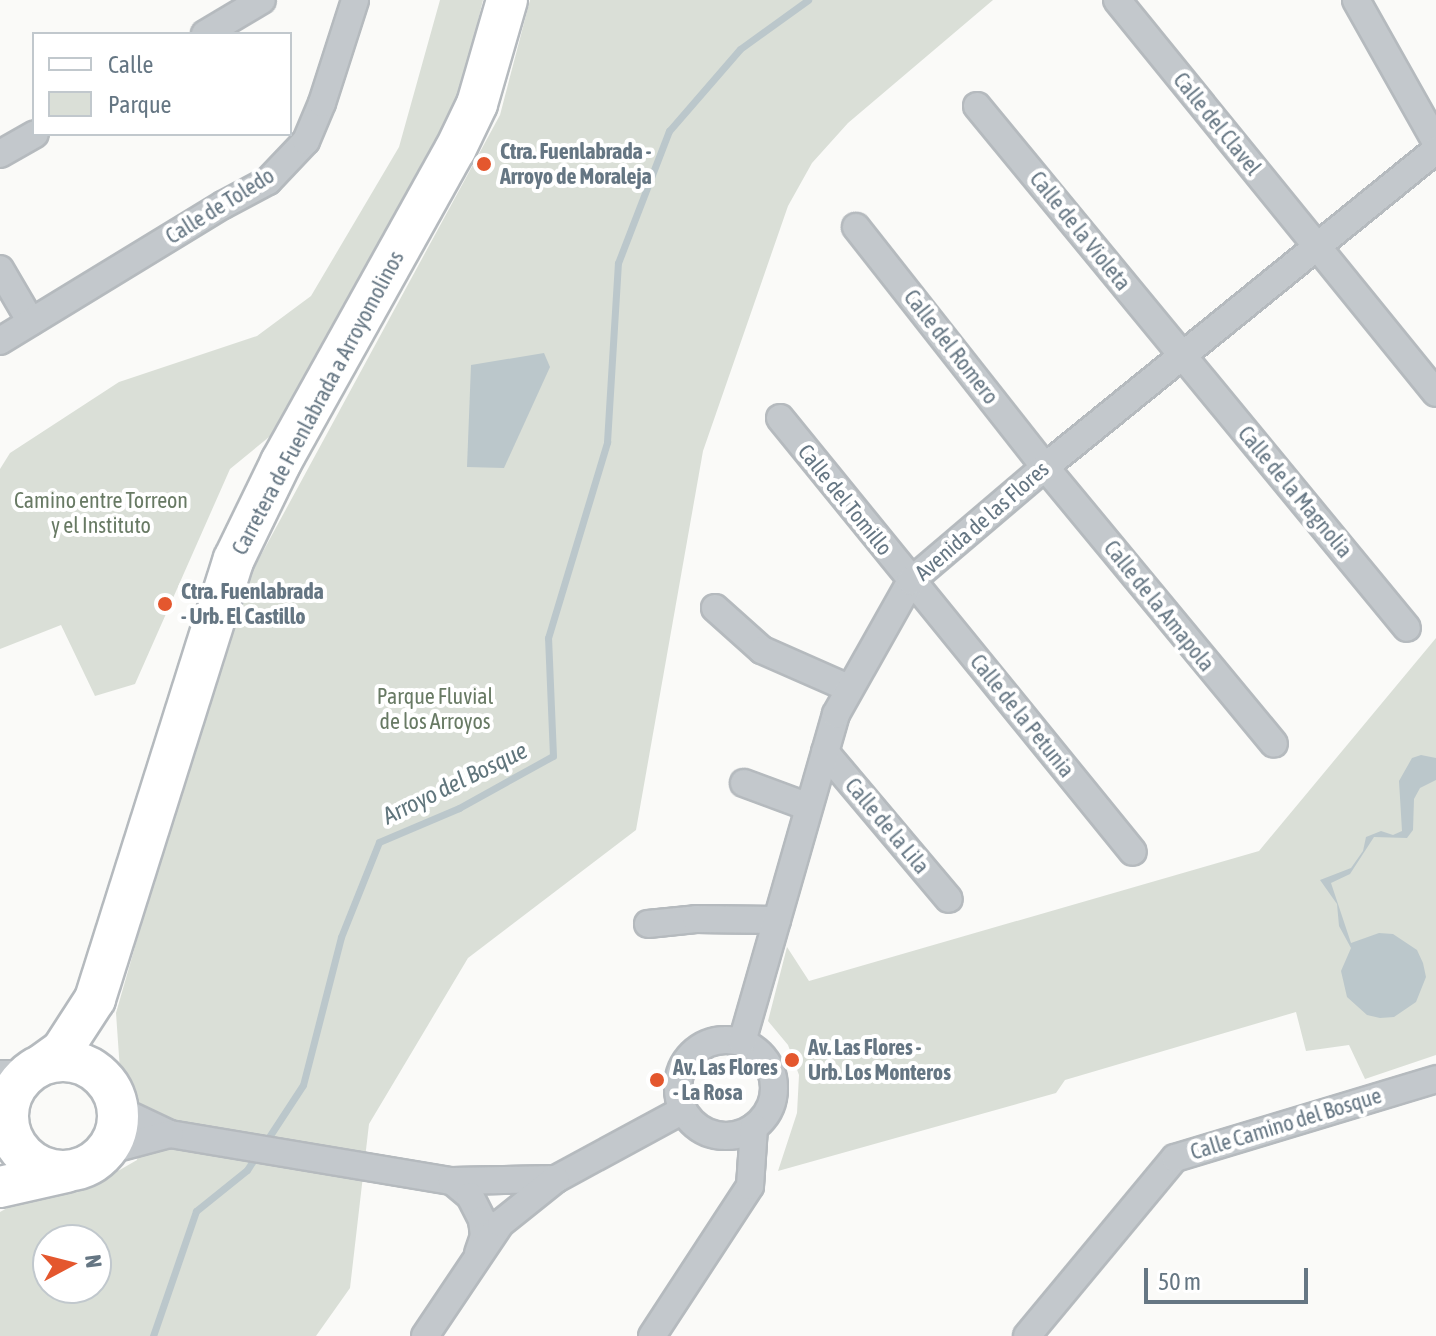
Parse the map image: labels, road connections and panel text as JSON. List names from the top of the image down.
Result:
{
  "streets": {
    "main road": ["Carretera de Fuenlabrada a Arroyomolinos"],
    "street": [
      "Calle del Clavel",
      "Calle de Toledo",
      "Calle de la Violeta",
      "Calle del Romero",
      "Calle de la Magnolia",
      "Calle del Tomillo",
      "Avenida de las Flores",
      "Calle de la Amapola",
      "Calle de la Petunia",
      "Calle de la Lila",
      "Calle Camino del Bosque"
    ]
  },
  "crossings": [
    ["Calle del Clavel", "Avenida de las Flores"],
    ["Calle de la Violeta", "Calle de la Magnolia"],
    ["Calle de la Violeta", "Avenida de las Flores"],
    ["Calle del Romero", "Avenida de las Flores"],
    ["Calle del Romero", "Calle de la Amapola"],
    ["Calle de la Magnolia", "Avenida de las Flores"],
    ["Calle del Tomillo", "Avenida de las Flores"],
    ["Calle del Tomillo", "Calle de la Petunia"],
    ["Avenida de las Flores", "Calle de la Amapola"],
    ["Avenida de las Flores", "Calle de la Petunia"],
    ["Avenida de las Flores", "Calle de la Lila"]
  ],
  "water": ["Arroyo del Bosque"],
  "parks": ["Camino entre Torreon y el Instituto", "Parque Fluvial de los Arroyos"],
  "places": [
    "Ctra. Fuenlabrada - Arroyo de Moraleja",
    "Ctra. Fuenlabrada - Urb. El Castillo",
    "Av. Las Flores - Urb. Los Monteros",
    "Av. Las Flores - La Rosa"
  ],
  "legend": ["Calle", "Parque"],
  "scale_bar": "50 m",
  "north": "right"
}
